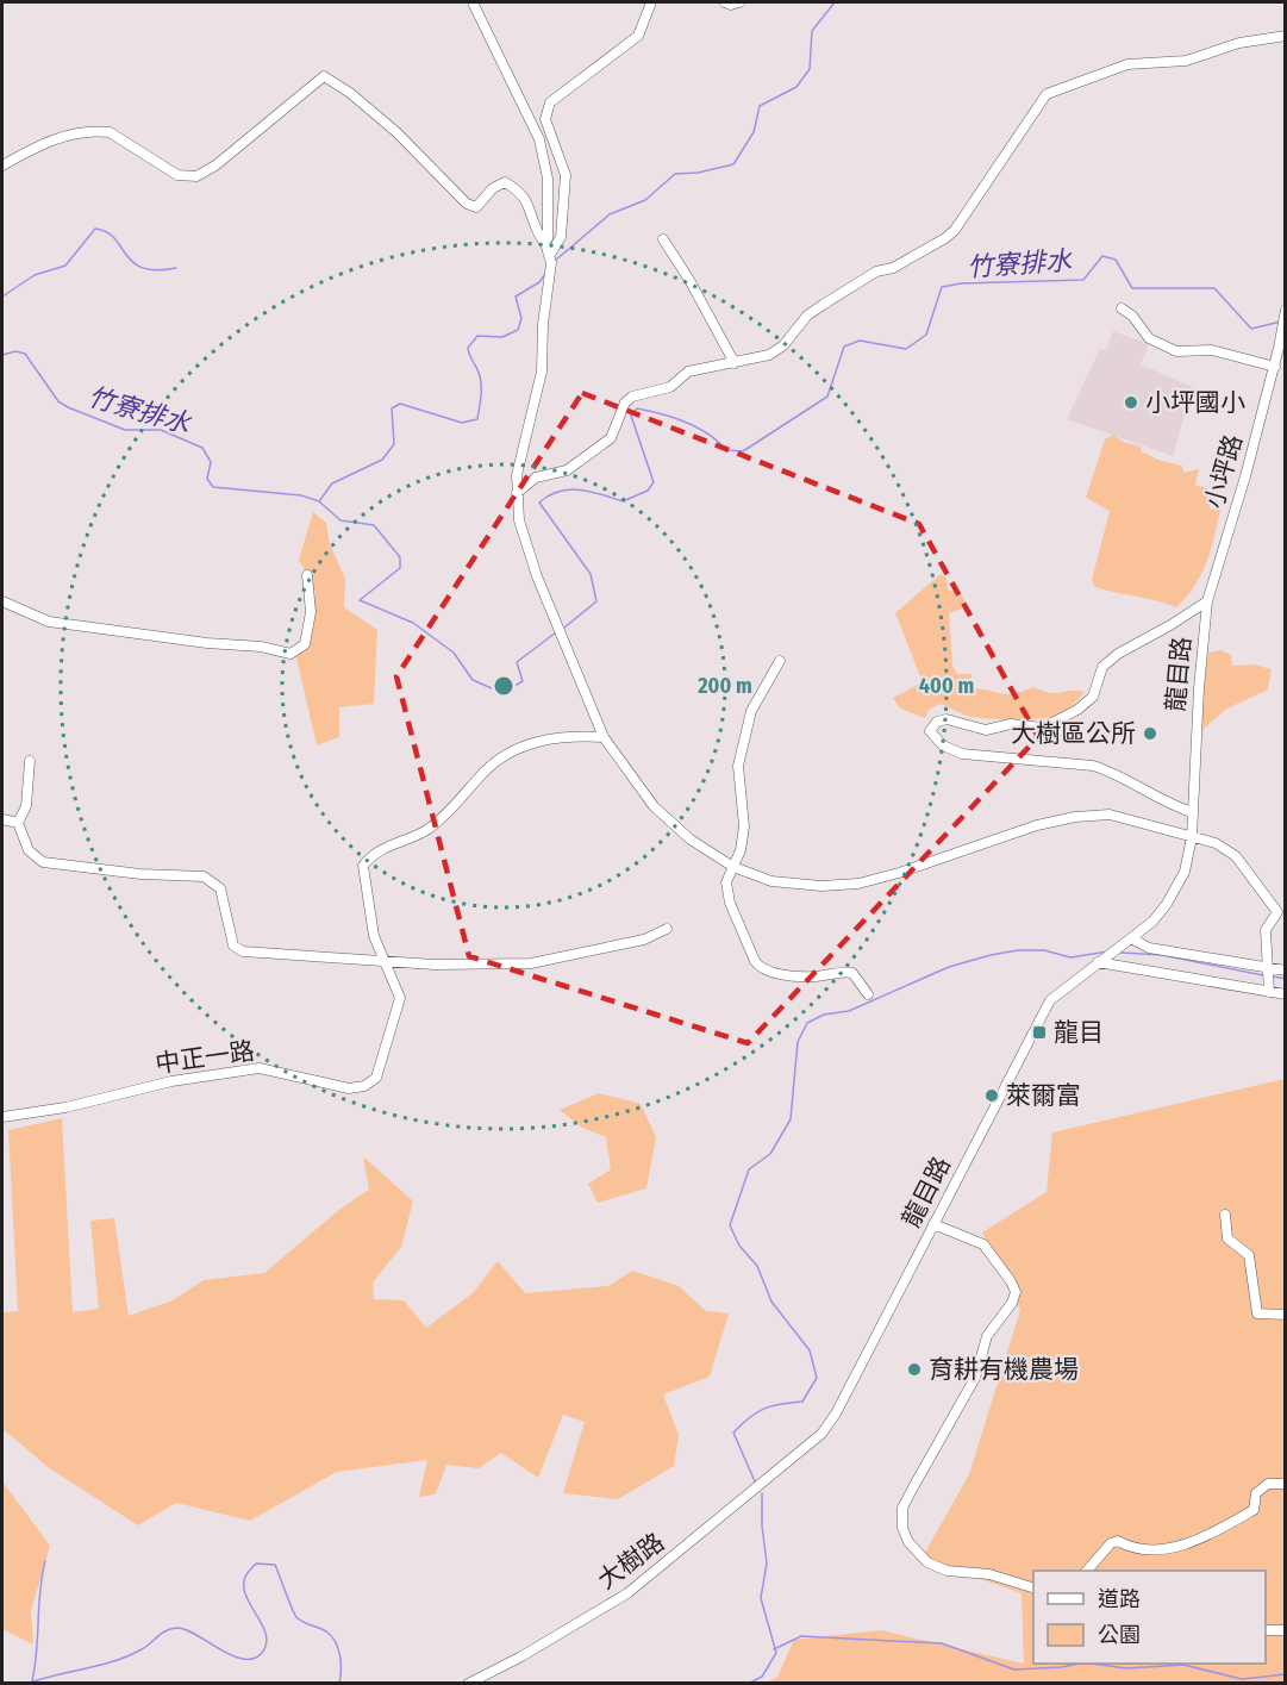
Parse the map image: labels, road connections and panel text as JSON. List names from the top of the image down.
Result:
{
  "streets": {
    "street": [
      "小坪路",
      "龍目路",
      "中正一路",
      "大樹路"
    ]
  },
  "crossings": [
    ["小坪路", "龍目路"],
    ["龍目路", "大樹路"]
  ],
  "water": ["竹寮排水"],
  "places": {
    "other": [
      "小坪國小",
      "大樹區公所",
      "萊爾富",
      "育耕有機農場"
    ],
    "transit": ["龍目"]
  },
  "legend": ["道路", "公園"],
  "rings": ["200 m", "400 m"]
}
